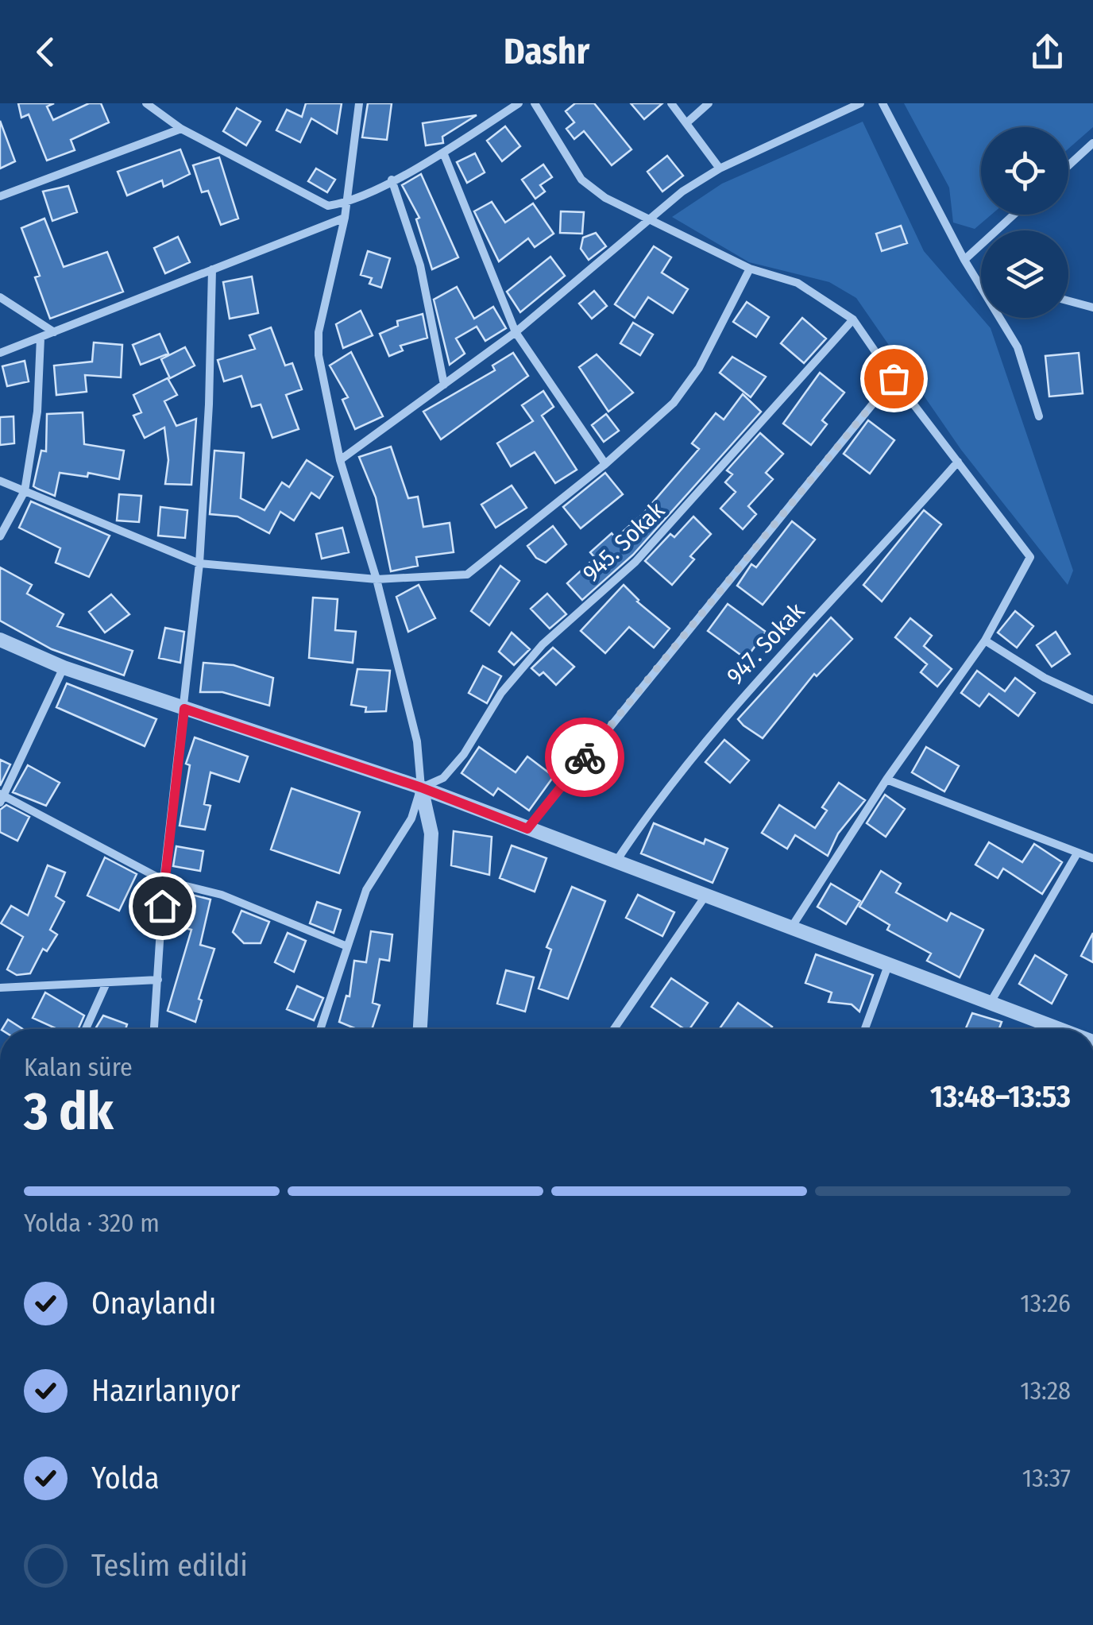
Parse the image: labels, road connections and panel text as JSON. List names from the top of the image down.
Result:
{
  "streets": {
    "street": ["945. Sokak", "947. Sokak"]
  },
  "page": {
    "header": "Dashr",
    "heading": ["3 dk", "Kalan süre", "13:48–13:53"],
    "bar": "Yolda · 320 m",
    "list": [
      ["Onaylandı", "13:26"],
      ["Hazırlanıyor", "13:28"],
      ["Yolda", "13:37"],
      "Teslim edildi"
    ]
  }
}
